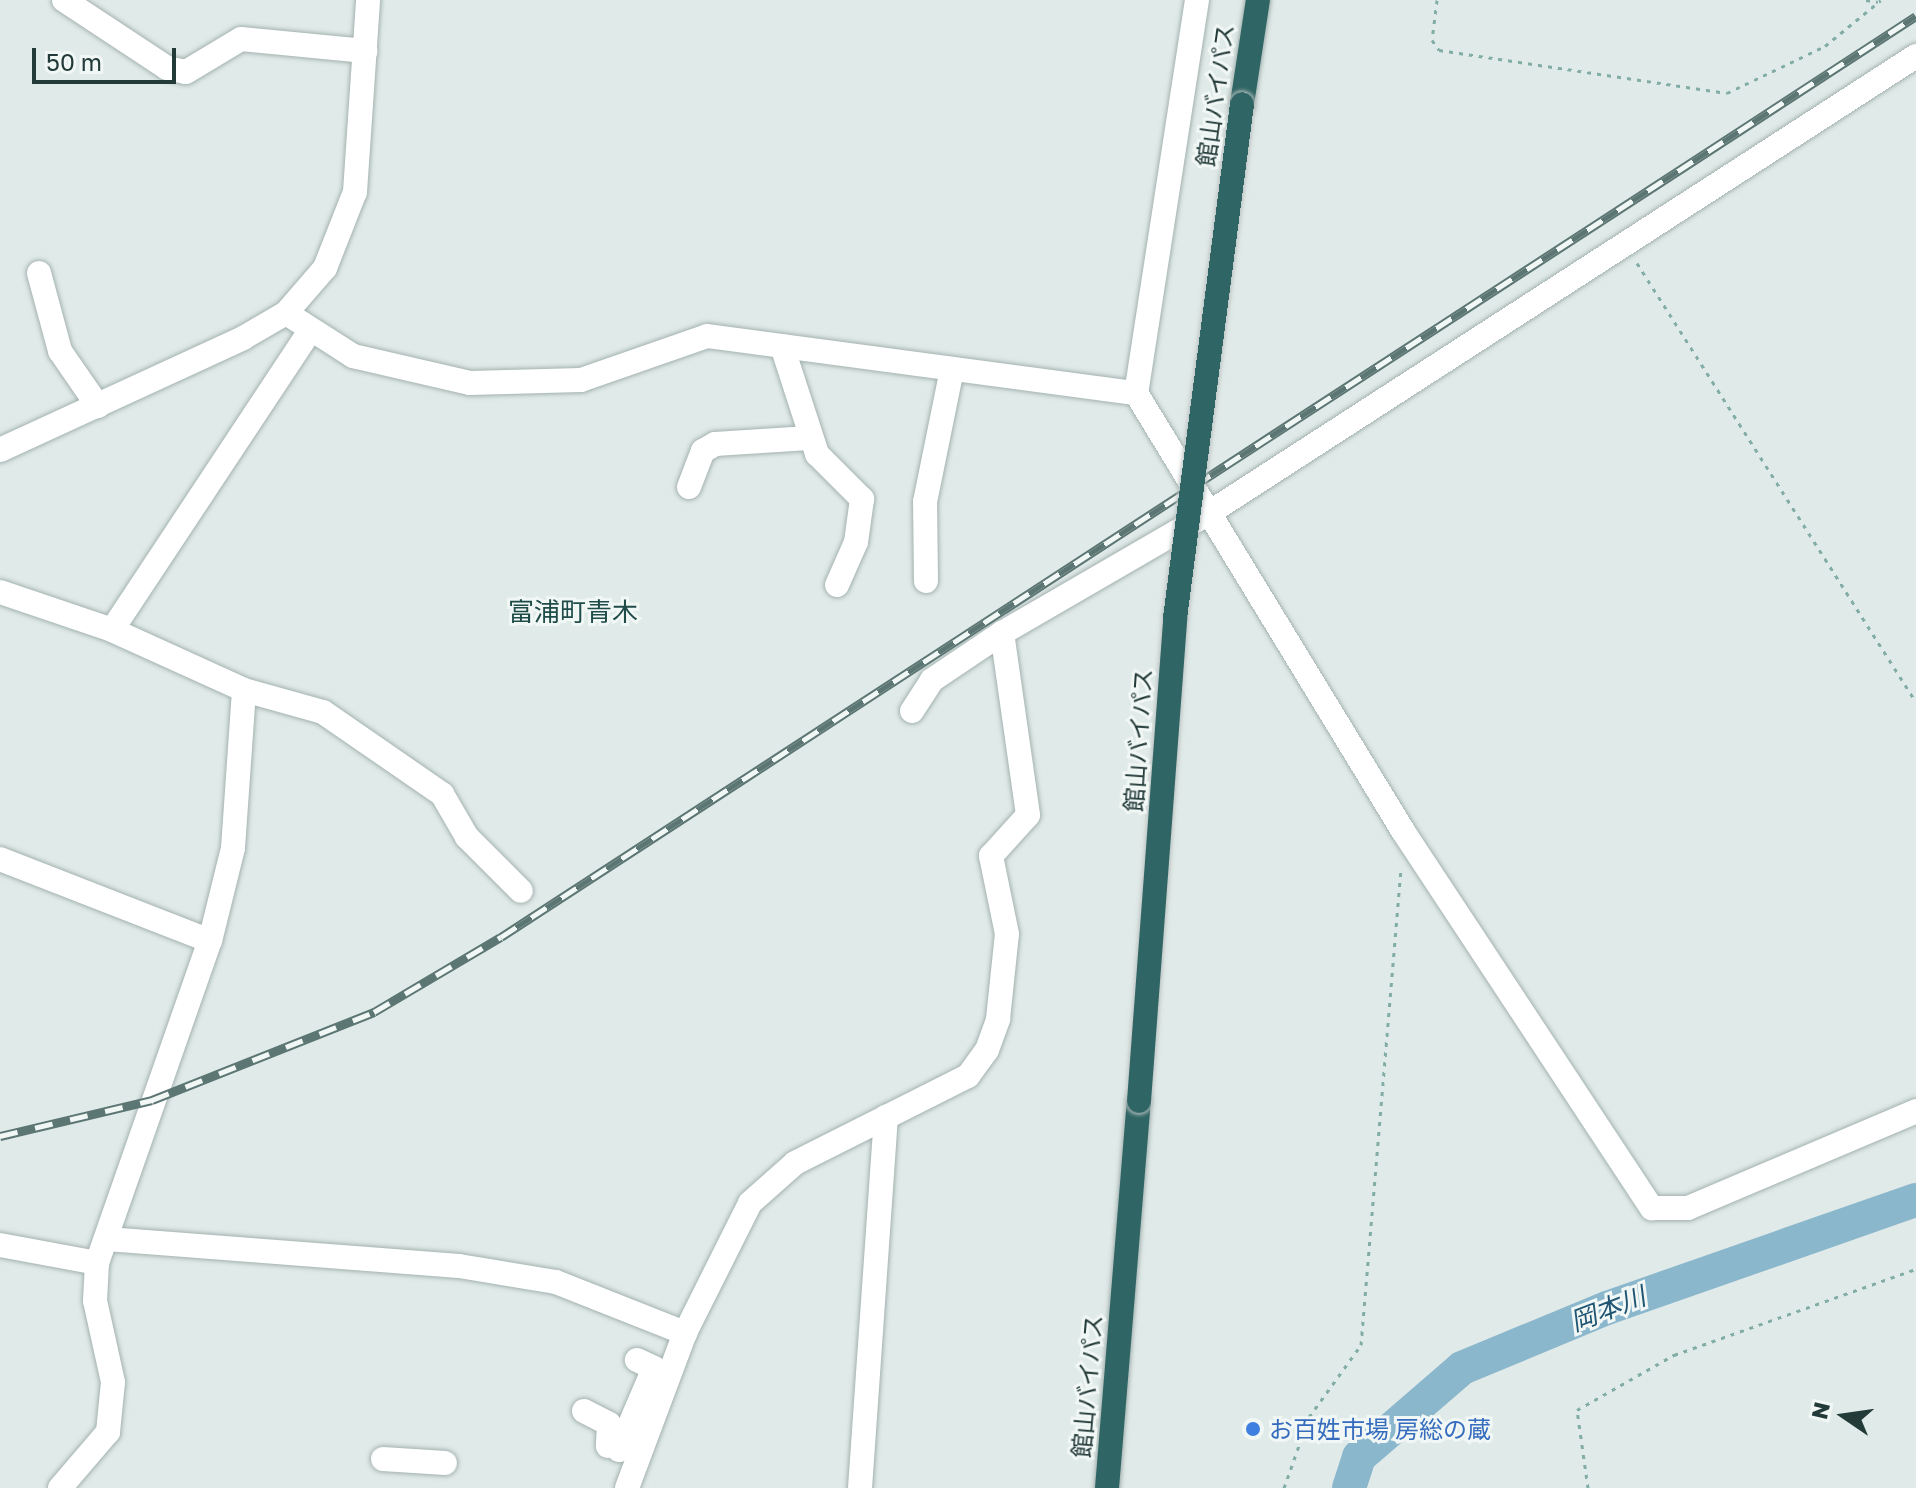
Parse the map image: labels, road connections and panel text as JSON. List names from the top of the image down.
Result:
{
  "streets": {
    "highway": ["館山バイパス"]
  },
  "districts": ["富浦町青木"],
  "water": ["岡本川"],
  "places": ["お百姓市場 房総の蔵"],
  "scale_bar": "50 m",
  "north": "left"
}
